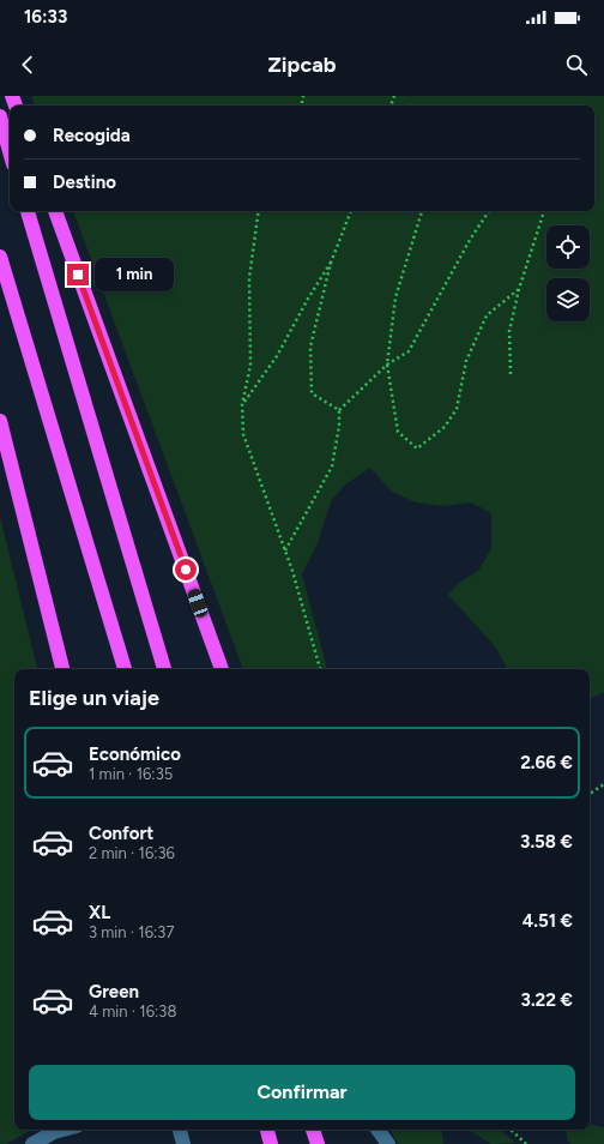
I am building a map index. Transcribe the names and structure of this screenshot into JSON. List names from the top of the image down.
{
  "page": {
    "status": "16:33",
    "header": "Zipcab",
    "banner": ["Recogida", "Destino"],
    "bubble": "1 min",
    "heading": "Elige un viaje",
    "list": [
      {
        "name": "Económico",
        "note": "1 min · 16:35",
        "value": "2.66 €"
      },
      {
        "name": "Confort",
        "note": "2 min · 16:36",
        "value": "3.58 €"
      },
      {
        "name": "XL",
        "note": "3 min · 16:37",
        "value": "4.51 €"
      },
      {
        "name": "Green",
        "note": "4 min · 16:38",
        "value": "3.22 €"
      }
    ],
    "buttons": "Confirmar"
  }
}
